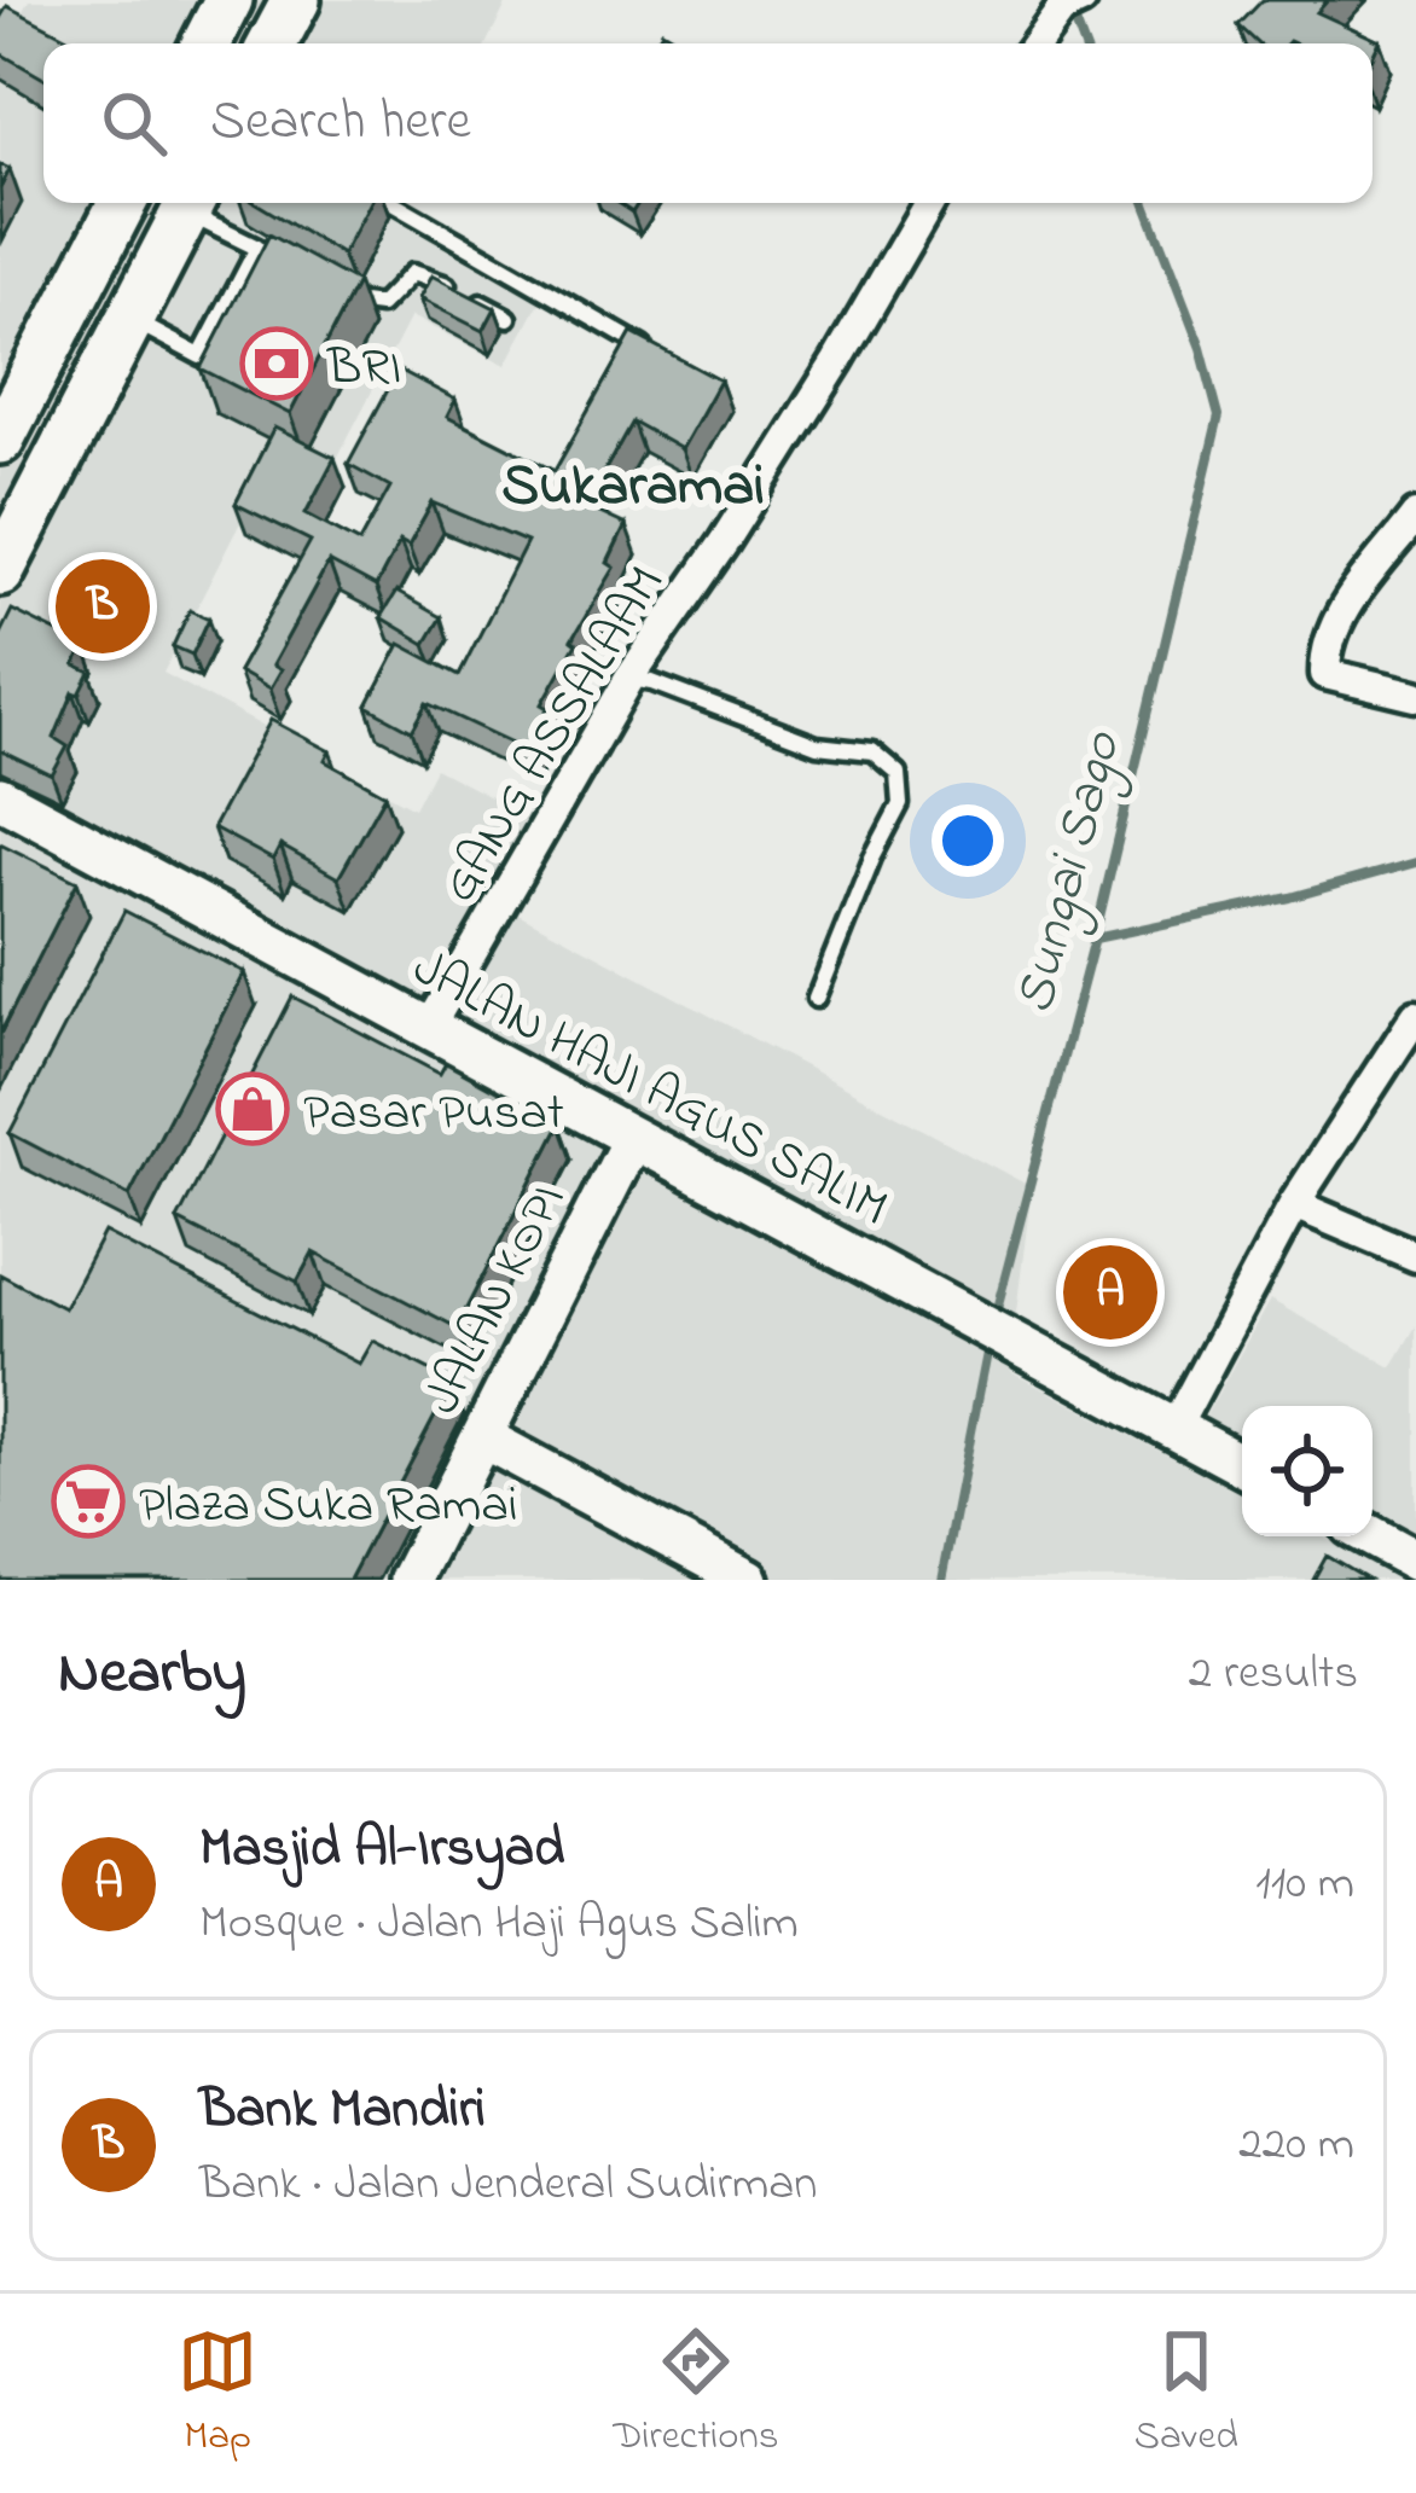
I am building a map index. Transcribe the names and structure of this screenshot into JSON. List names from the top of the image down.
{
  "streets": {
    "street": ["GANG ASSALAAM", "JALAN HAJI AGUS SALIM", "JALAN KOPI"]
  },
  "crossings": [
    ["GANG ASSALAAM", "JALAN HAJI AGUS SALIM"],
    ["JALAN HAJI AGUS SALIM", "JALAN KOPI"]
  ],
  "districts": ["Sukaramai"],
  "water": ["Sungai Sago"],
  "places": {
    "bank": ["BRI"],
    "shop": ["Pasar Pusat"],
    "supermarket": ["Plaza Suka Ramai"]
  },
  "page": {
    "search": "Search here",
    "pins": ["B", "A"],
    "heading": ["Nearby", "2 results"],
    "list": [
      {
        "mark": "A",
        "name": "Masjid Al-Irsyad",
        "note": "Mosque · Jalan Haji Agus Salim",
        "value": "110 m"
      },
      {
        "mark": "B",
        "name": "Bank Mandiri",
        "note": "Bank · Jalan Jenderal Sudirman",
        "value": "220 m"
      }
    ],
    "nav": ["Map", "Directions", "Saved"]
  }
}
